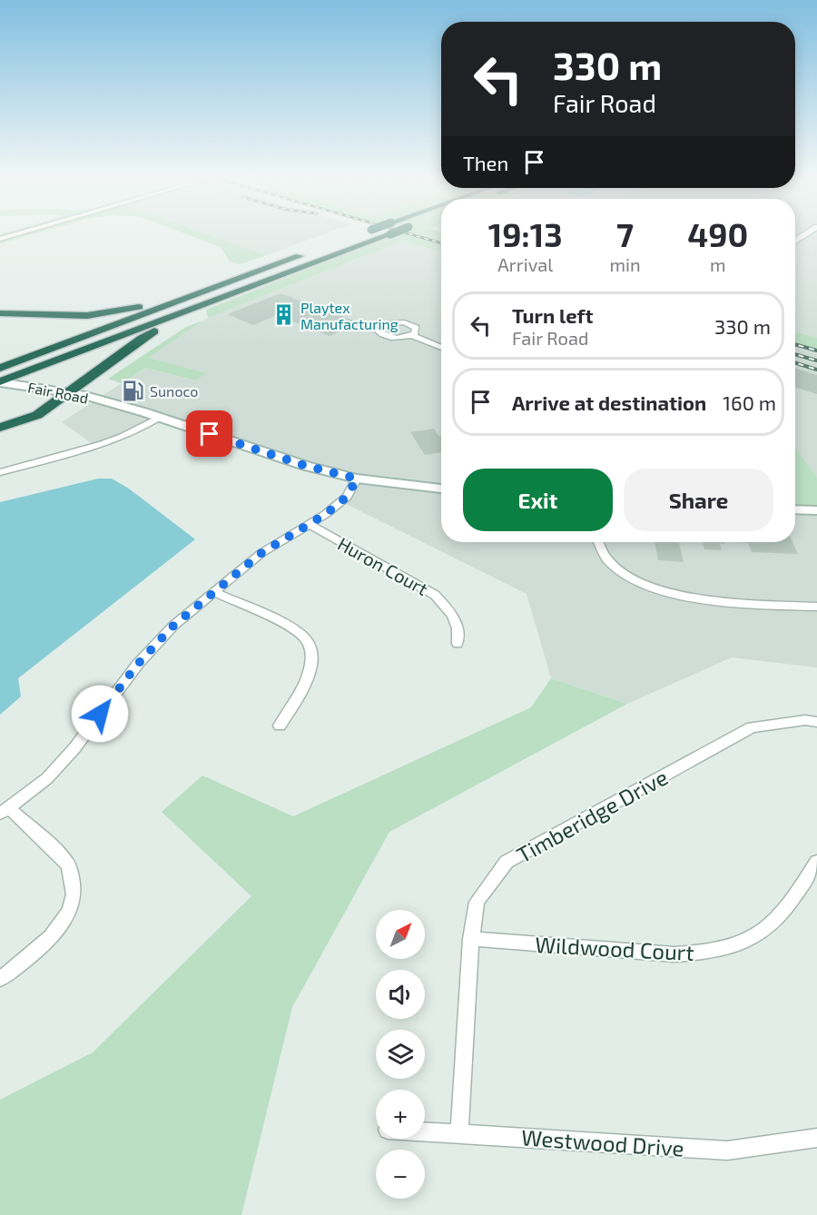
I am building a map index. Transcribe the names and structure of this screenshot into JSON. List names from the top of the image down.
{
  "streets": {
    "main road": ["Fair Road"],
    "street": [
      "Huron Court",
      "Timberidge Drive",
      "Wildwood Court",
      "Westwood Drive"
    ]
  },
  "crossings": [
    ["Timberidge Drive", "Wildwood Court"],
    ["Timberidge Drive", "Westwood Drive"]
  ],
  "places": {
    "building": ["Playtex Manufacturing"],
    "fuel station": ["Sunoco"]
  },
  "north": "top right",
  "page": {
    "turn": ["330 m", "Fair Road"],
    "then": "Then",
    "eta": [
      "19:13",
      "Arrival",
      "7",
      "min",
      "490",
      "m"
    ],
    "list": [
      {
        "name": "Turn left",
        "note": "Fair Road",
        "value": "330 m"
      },
      {
        "name": "Arrive at destination",
        "value": "160 m"
      }
    ],
    "buttons": ["Exit", "Share"],
    "map_buttons": ["+", "−"]
  }
}
